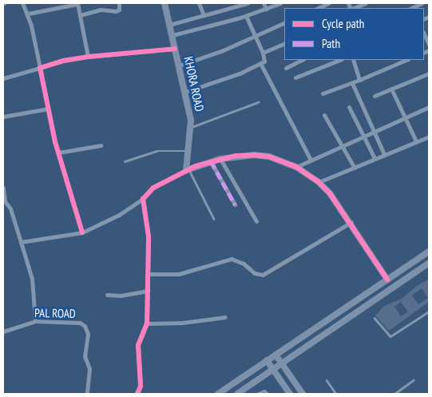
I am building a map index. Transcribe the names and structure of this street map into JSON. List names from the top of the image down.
{
  "streets": {
    "street": ["KHORA ROAD", "PAL ROAD"]
  },
  "legend": ["Cycle path", "Path"]
}
